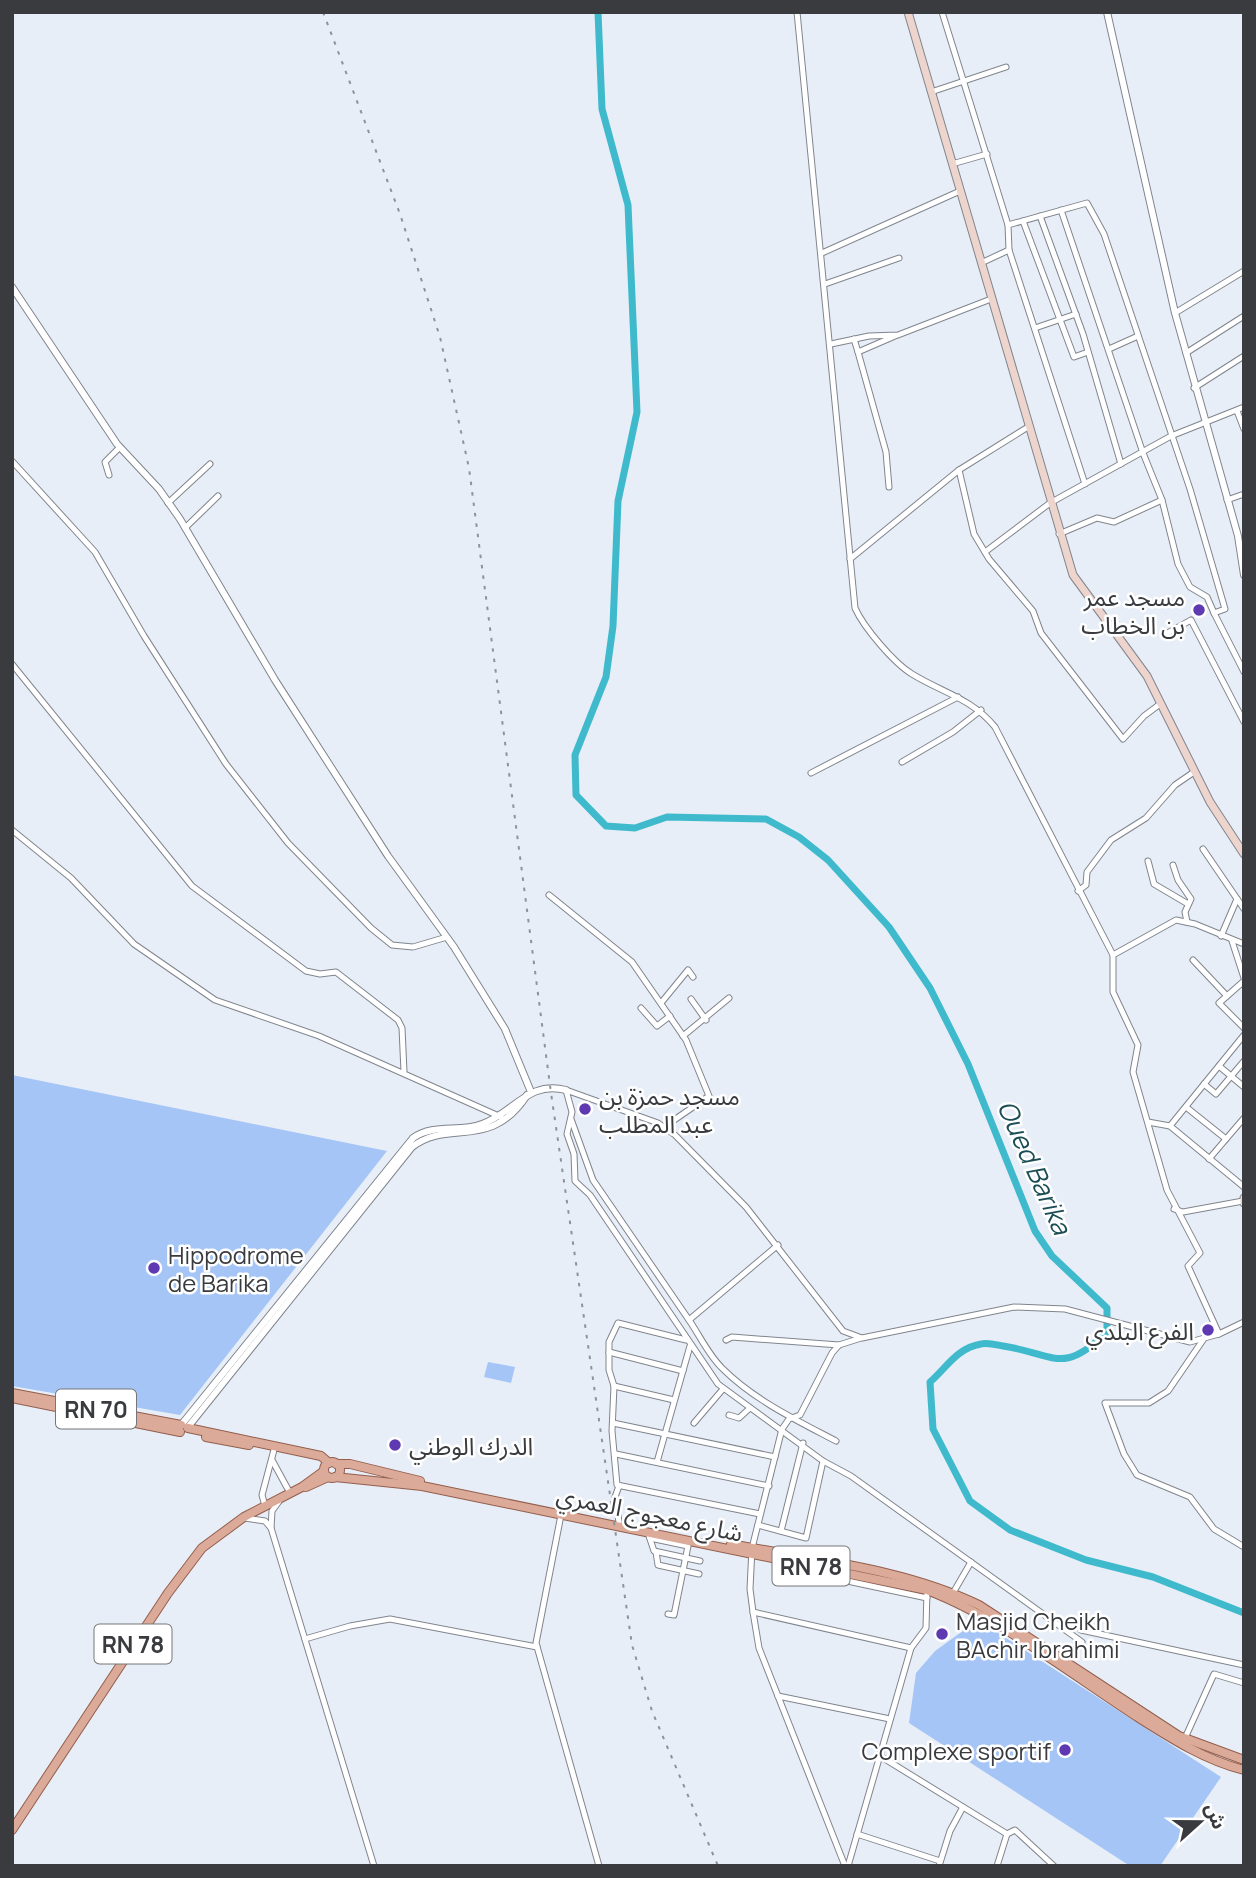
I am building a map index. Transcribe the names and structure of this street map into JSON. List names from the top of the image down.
{
  "streets": {
    "main road": ["RN 70", "شارع معجوج العمري", "RN 78"]
  },
  "crossings": [
    ["RN 70", "شارع معجوج العمري"],
    ["RN 70", "RN 78"],
    ["شارع معجوج العمري", "RN 78"]
  ],
  "water": ["Oued Barika"],
  "places": [
    "مسجد عمر بن الخطاب",
    "مسجد حمزة بن عبد المطلب",
    "Hippodrome de Barika",
    "الفرع البلدي",
    "الدرك الوطني",
    "Masjid Cheikh BAchir Ibrahimi",
    "Complexe sportif"
  ],
  "north": "right"
}
